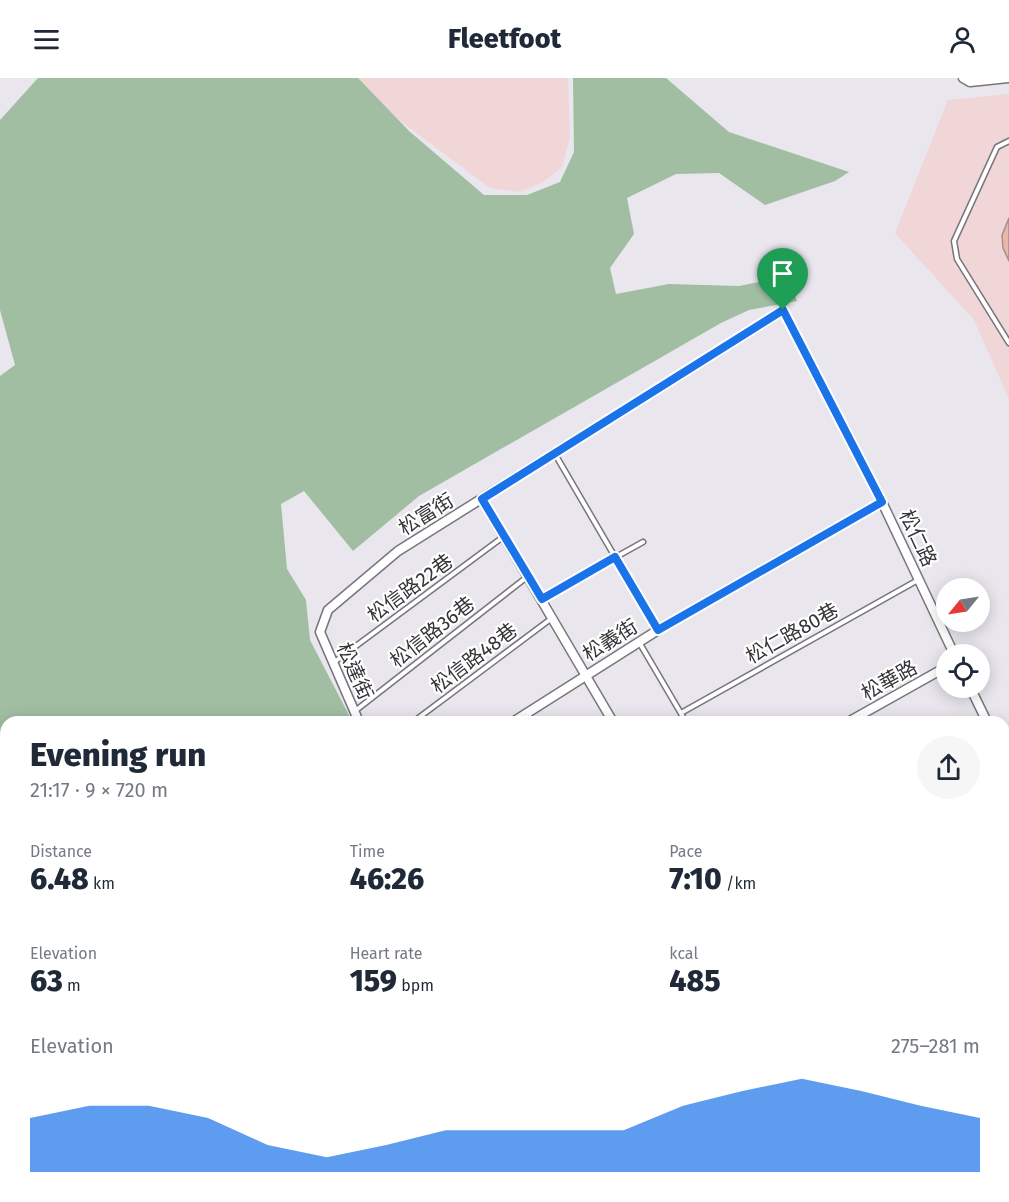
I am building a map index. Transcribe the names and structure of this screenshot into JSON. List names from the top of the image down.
{
  "streets": {
    "street": [
      "松富街",
      "松仁路",
      "松義街",
      "松達街",
      "松華路"
    ],
    "lane": [
      "松信路22巷",
      "松信路36巷",
      "松仁路80巷",
      "松信路48巷"
    ]
  },
  "crossings": [
    ["松富街", "松仁路"],
    ["松富街", "松達街"],
    ["松仁路", "松仁路80巷"],
    ["松仁路", "松義街"],
    ["松信路22巷", "松達街"],
    ["松信路36巷", "松達街"]
  ],
  "north": "bottom left",
  "page": {
    "header": "Fleetfoot",
    "heading": ["Evening run", "21:17 · 9 × 720 m"],
    "stats": [
      ["Distance", "6.48 km"],
      ["Time", "46:26"],
      ["Pace", "7:10 /km"],
      ["Elevation", "63 m"],
      ["Heart rate", "159 bpm"],
      ["kcal", "485"]
    ],
    "chart": ["Elevation", "275–281 m"]
  }
}
